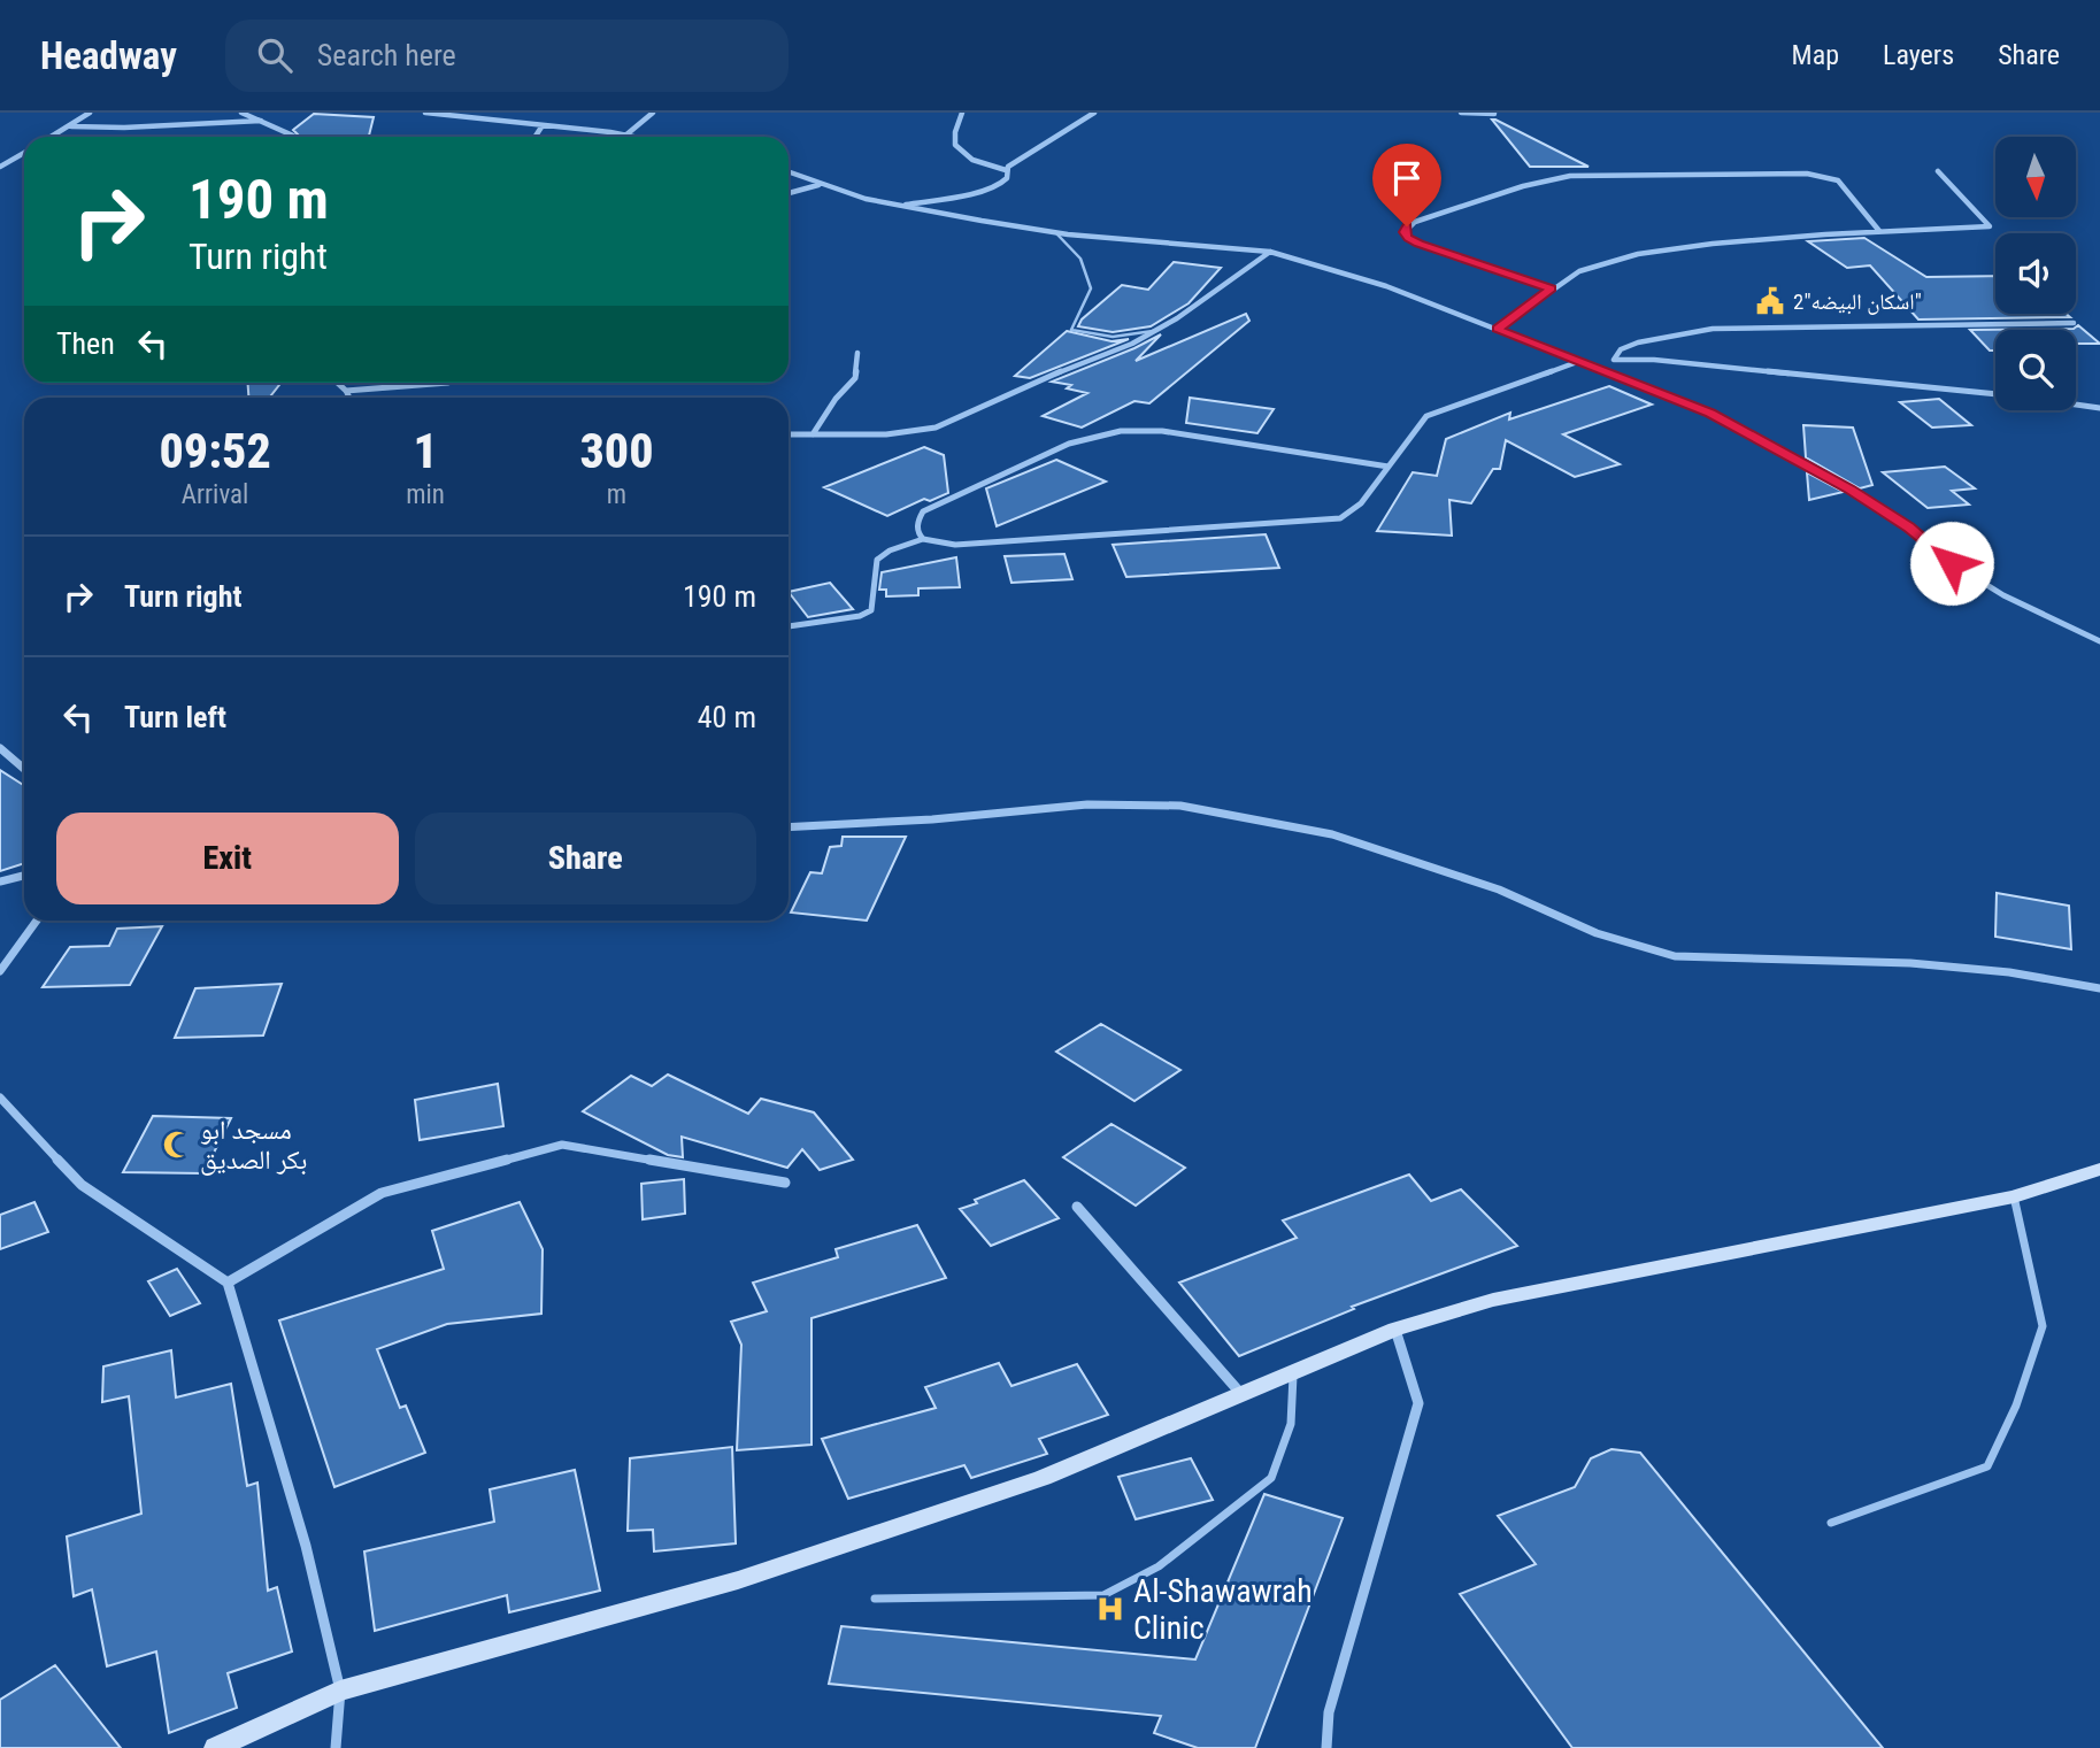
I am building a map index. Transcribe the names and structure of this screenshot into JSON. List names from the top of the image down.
{
  "places": {
    "public building": ["اسكان البيضه\"2\""],
    "mosque": ["مسجد ابو بكر الصديق"],
    "hospital": ["Al-Shawawrah Clinic"]
  },
  "north": "bottom",
  "page": {
    "header": "Headway",
    "search": "Search here",
    "nav": ["Map", "Layers", "Share"],
    "turn": ["190 m", "Turn right"],
    "then": "Then",
    "eta": [
      "09:52",
      "Arrival",
      "1",
      "min",
      "300",
      "m"
    ],
    "list": [
      {
        "name": "Turn right",
        "value": "190 m"
      },
      {
        "name": "Turn left",
        "value": "40 m"
      }
    ],
    "buttons": ["Exit", "Share"]
  }
}
